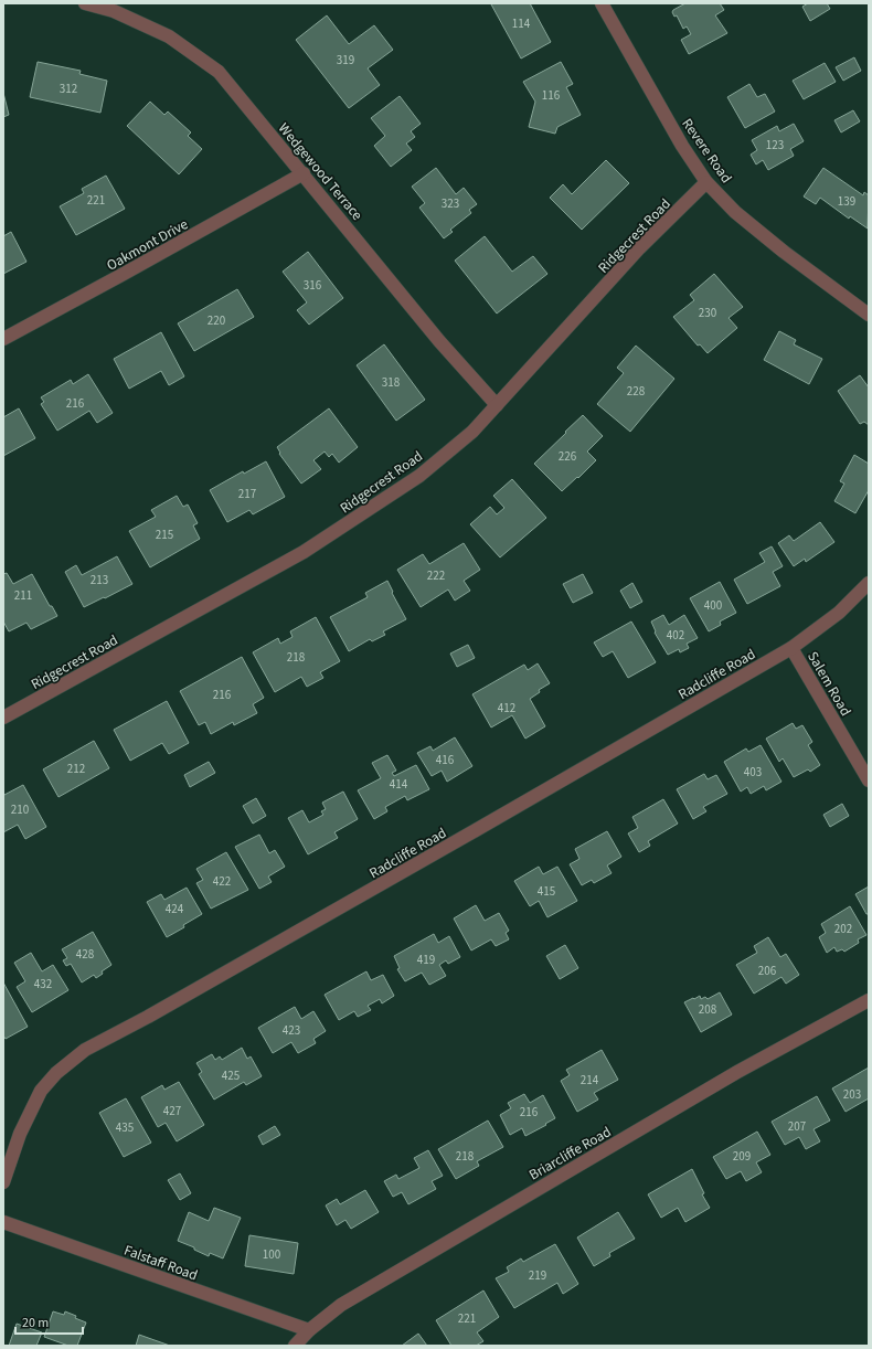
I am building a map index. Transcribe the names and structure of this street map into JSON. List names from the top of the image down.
{
  "streets": {
    "street": [
      "Revere Road",
      "Wedgewood Terrace",
      "Ridgecrest Road",
      "Oakmont Drive",
      "Radcliffe Road",
      "Salem Road",
      "Briarcliffe Road",
      "Falstaff Road"
    ]
  },
  "crossings": [
    ["Revere Road", "Ridgecrest Road"],
    ["Wedgewood Terrace", "Ridgecrest Road"],
    ["Wedgewood Terrace", "Oakmont Drive"],
    ["Radcliffe Road", "Salem Road"],
    ["Briarcliffe Road", "Falstaff Road"]
  ],
  "house_numbers": [
    "114",
    "319",
    "312",
    "116",
    "123",
    "221",
    "139",
    "323",
    "316",
    "230",
    "220",
    "318",
    "228",
    "216",
    "226",
    "217",
    "215",
    "222",
    "213",
    "211",
    "400",
    "402",
    "218",
    "216",
    "412",
    "416",
    "212",
    "403",
    "414",
    "210",
    "422",
    "415",
    "424",
    "202",
    "428",
    "419",
    "206",
    "432",
    "208",
    "423",
    "425",
    "214",
    "203",
    "427",
    "216",
    "207",
    "435",
    "218",
    "209",
    "100",
    "219",
    "221"
  ],
  "scale_bar": "20 m"
}
